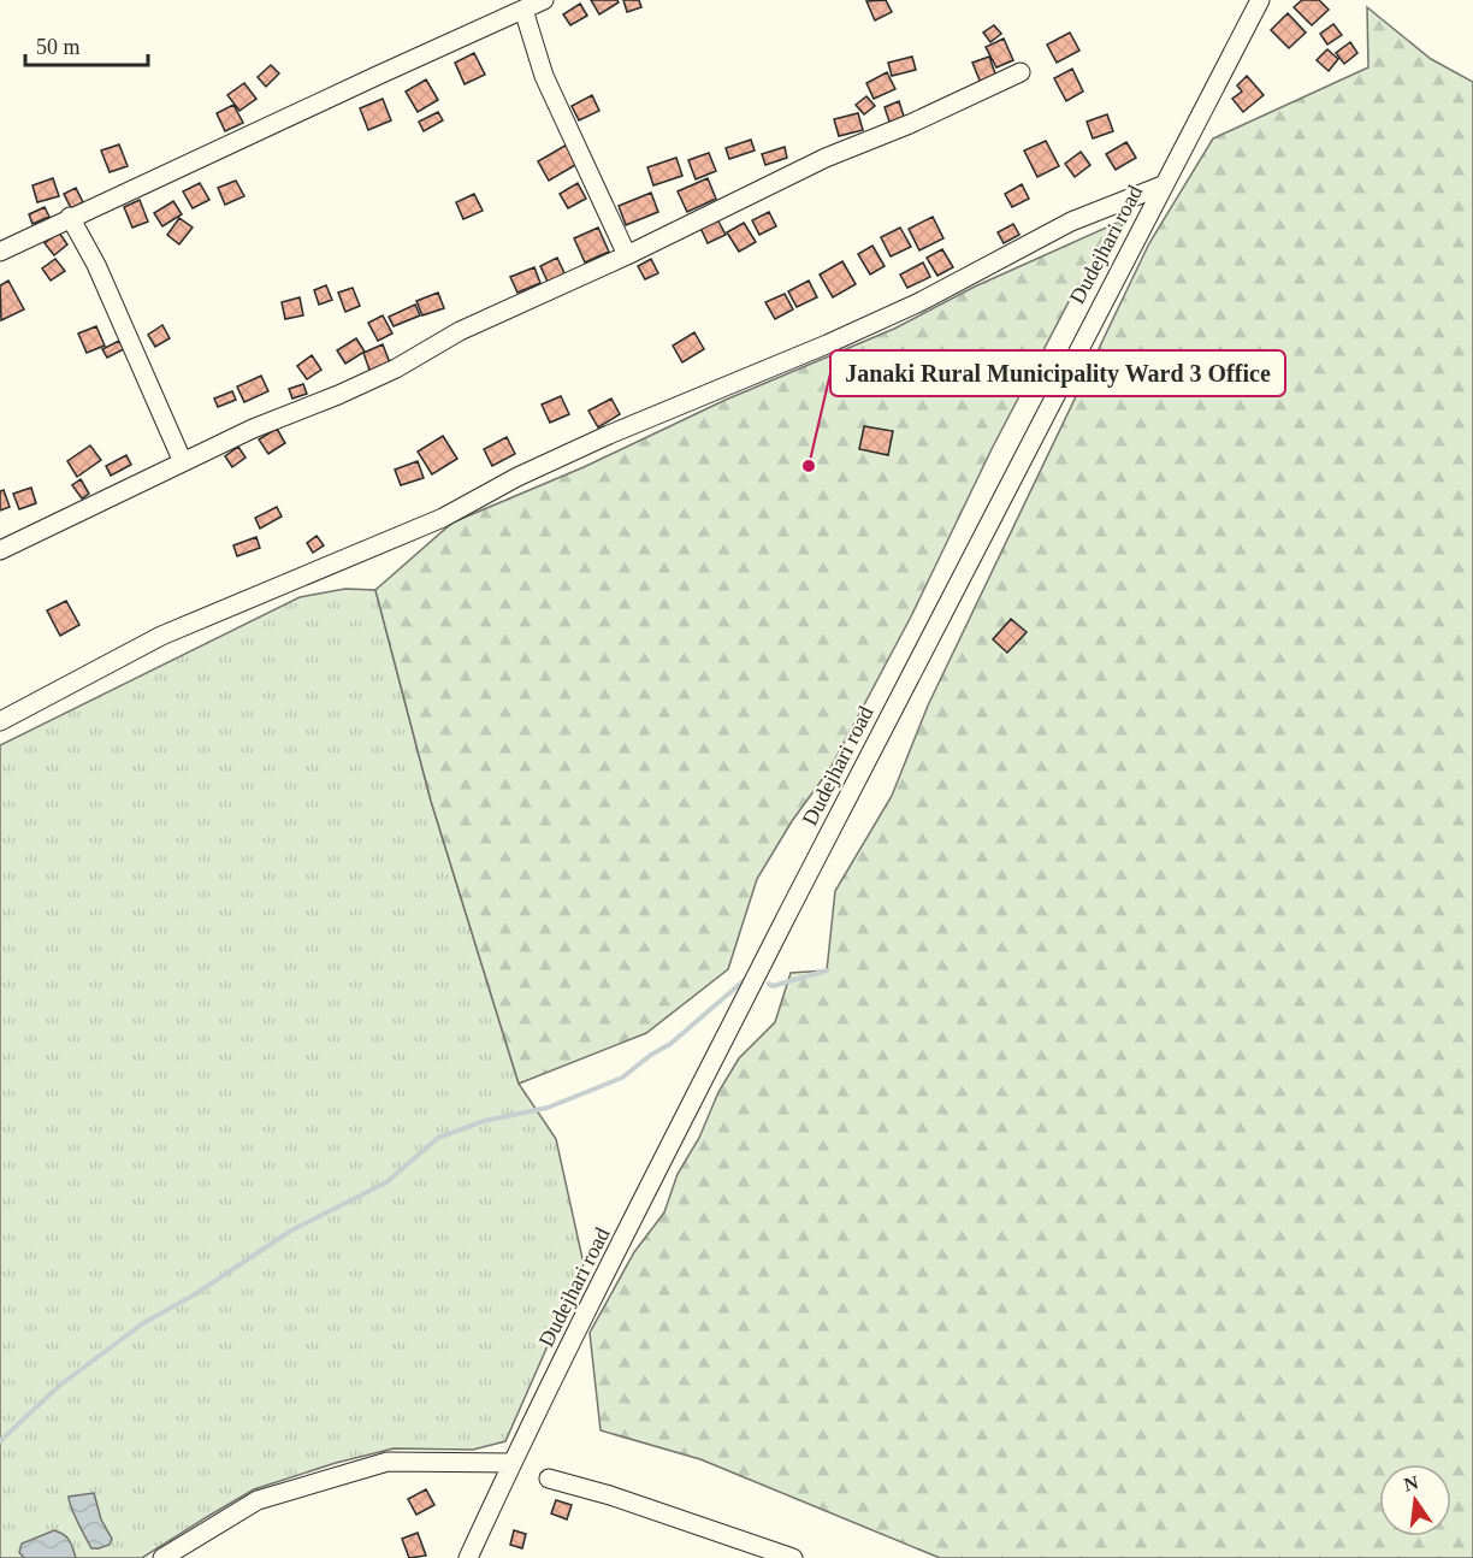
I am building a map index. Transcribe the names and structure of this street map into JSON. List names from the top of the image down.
{
  "streets": {
    "street": ["Dudejhari road"]
  },
  "places": ["Janaki Rural Municipality Ward 3 Office"],
  "scale_bar": "50 m",
  "north": "top"
}
